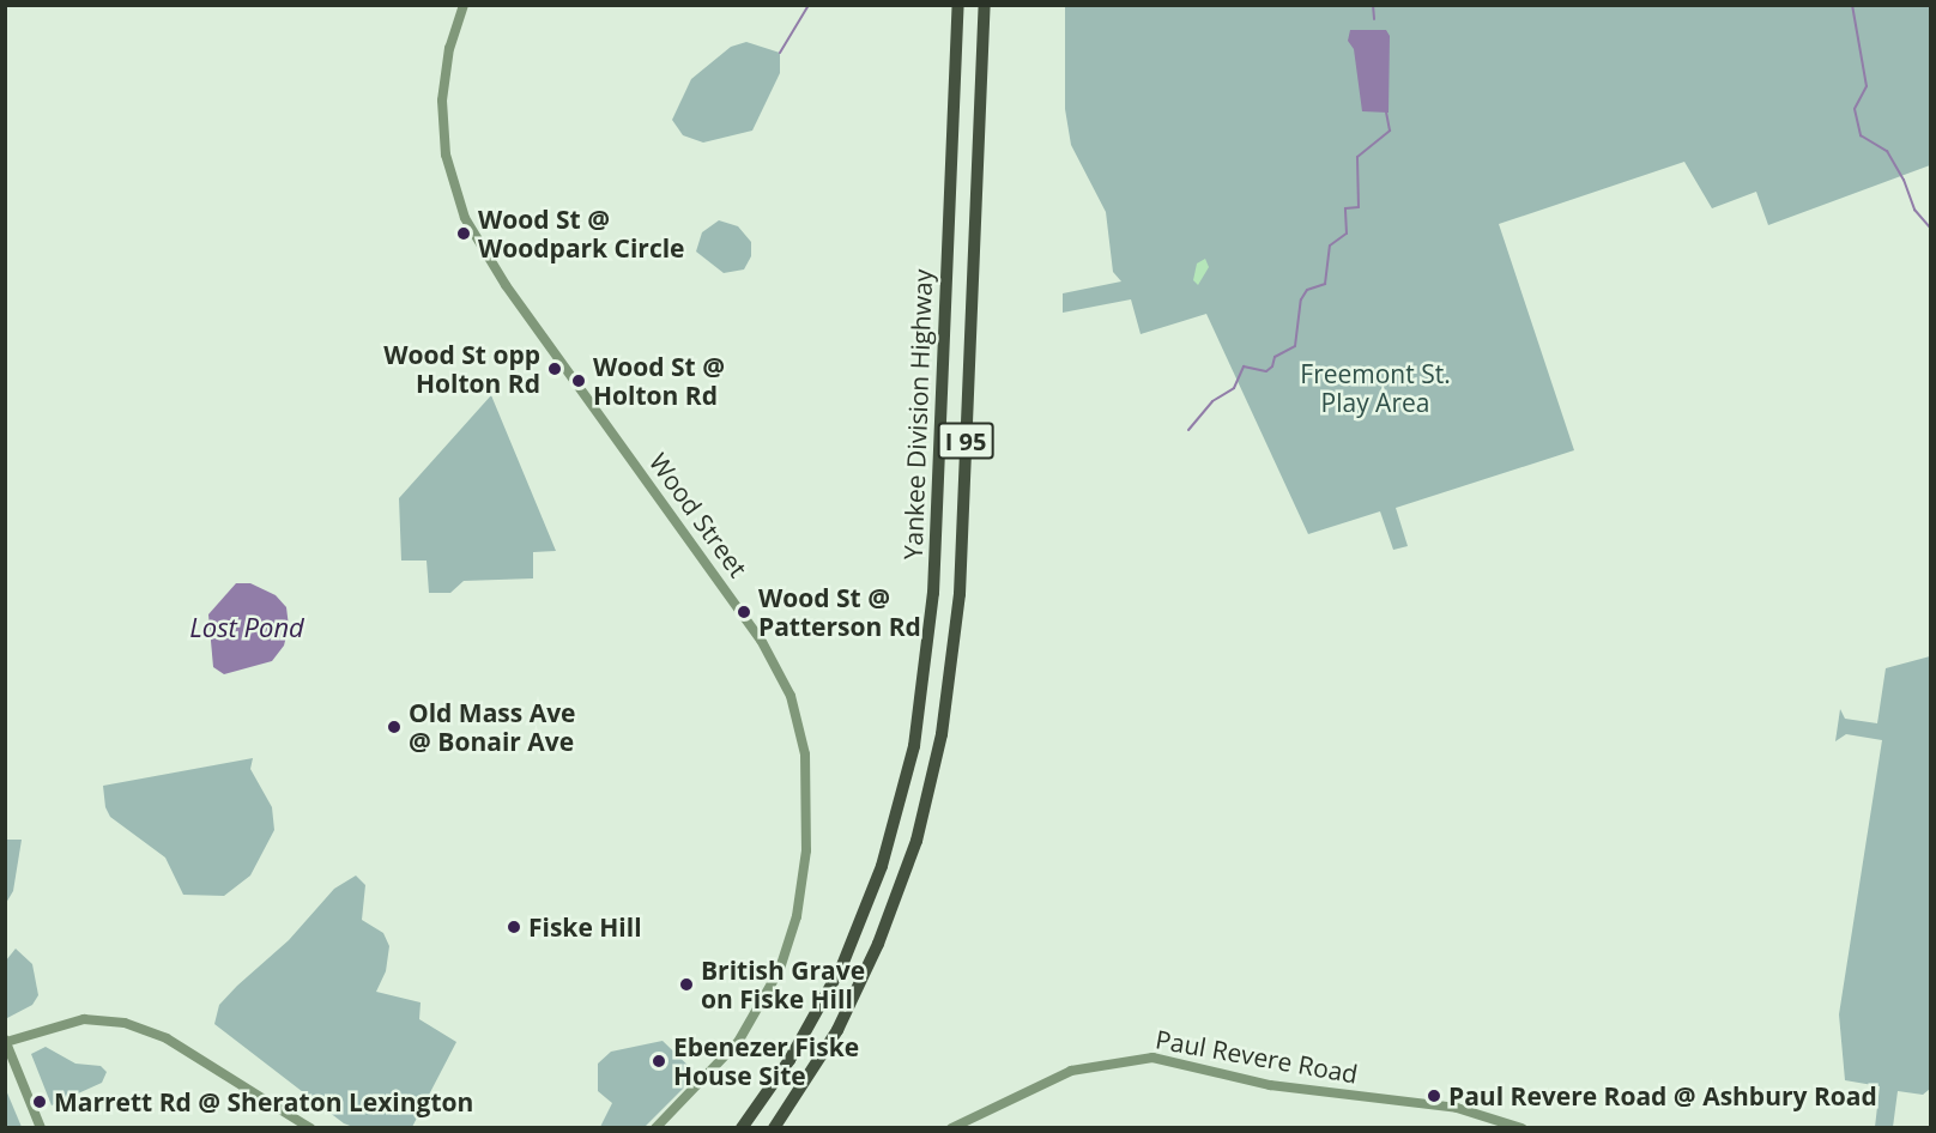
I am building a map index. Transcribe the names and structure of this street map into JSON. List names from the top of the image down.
{
  "streets": {
    "highway": ["Yankee Division Highway", "I 95"],
    "street": ["Wood Street", "Paul Revere Road"]
  },
  "water": ["Lost Pond"],
  "parks": ["Freemont St. Play Area"],
  "places": [
    "Wood St @ Woodpark Circle",
    "Wood St opp Holton Rd",
    "Wood St @ Holton Rd",
    "Wood St @ Patterson Rd",
    "Old Mass Ave @ Bonair Ave",
    "Fiske Hill",
    "British Grave on Fiske Hill",
    "Ebenezer Fiske House Site",
    "Paul Revere Road @ Ashbury Road",
    "Marrett Rd @ Sheraton Lexington"
  ]
}
